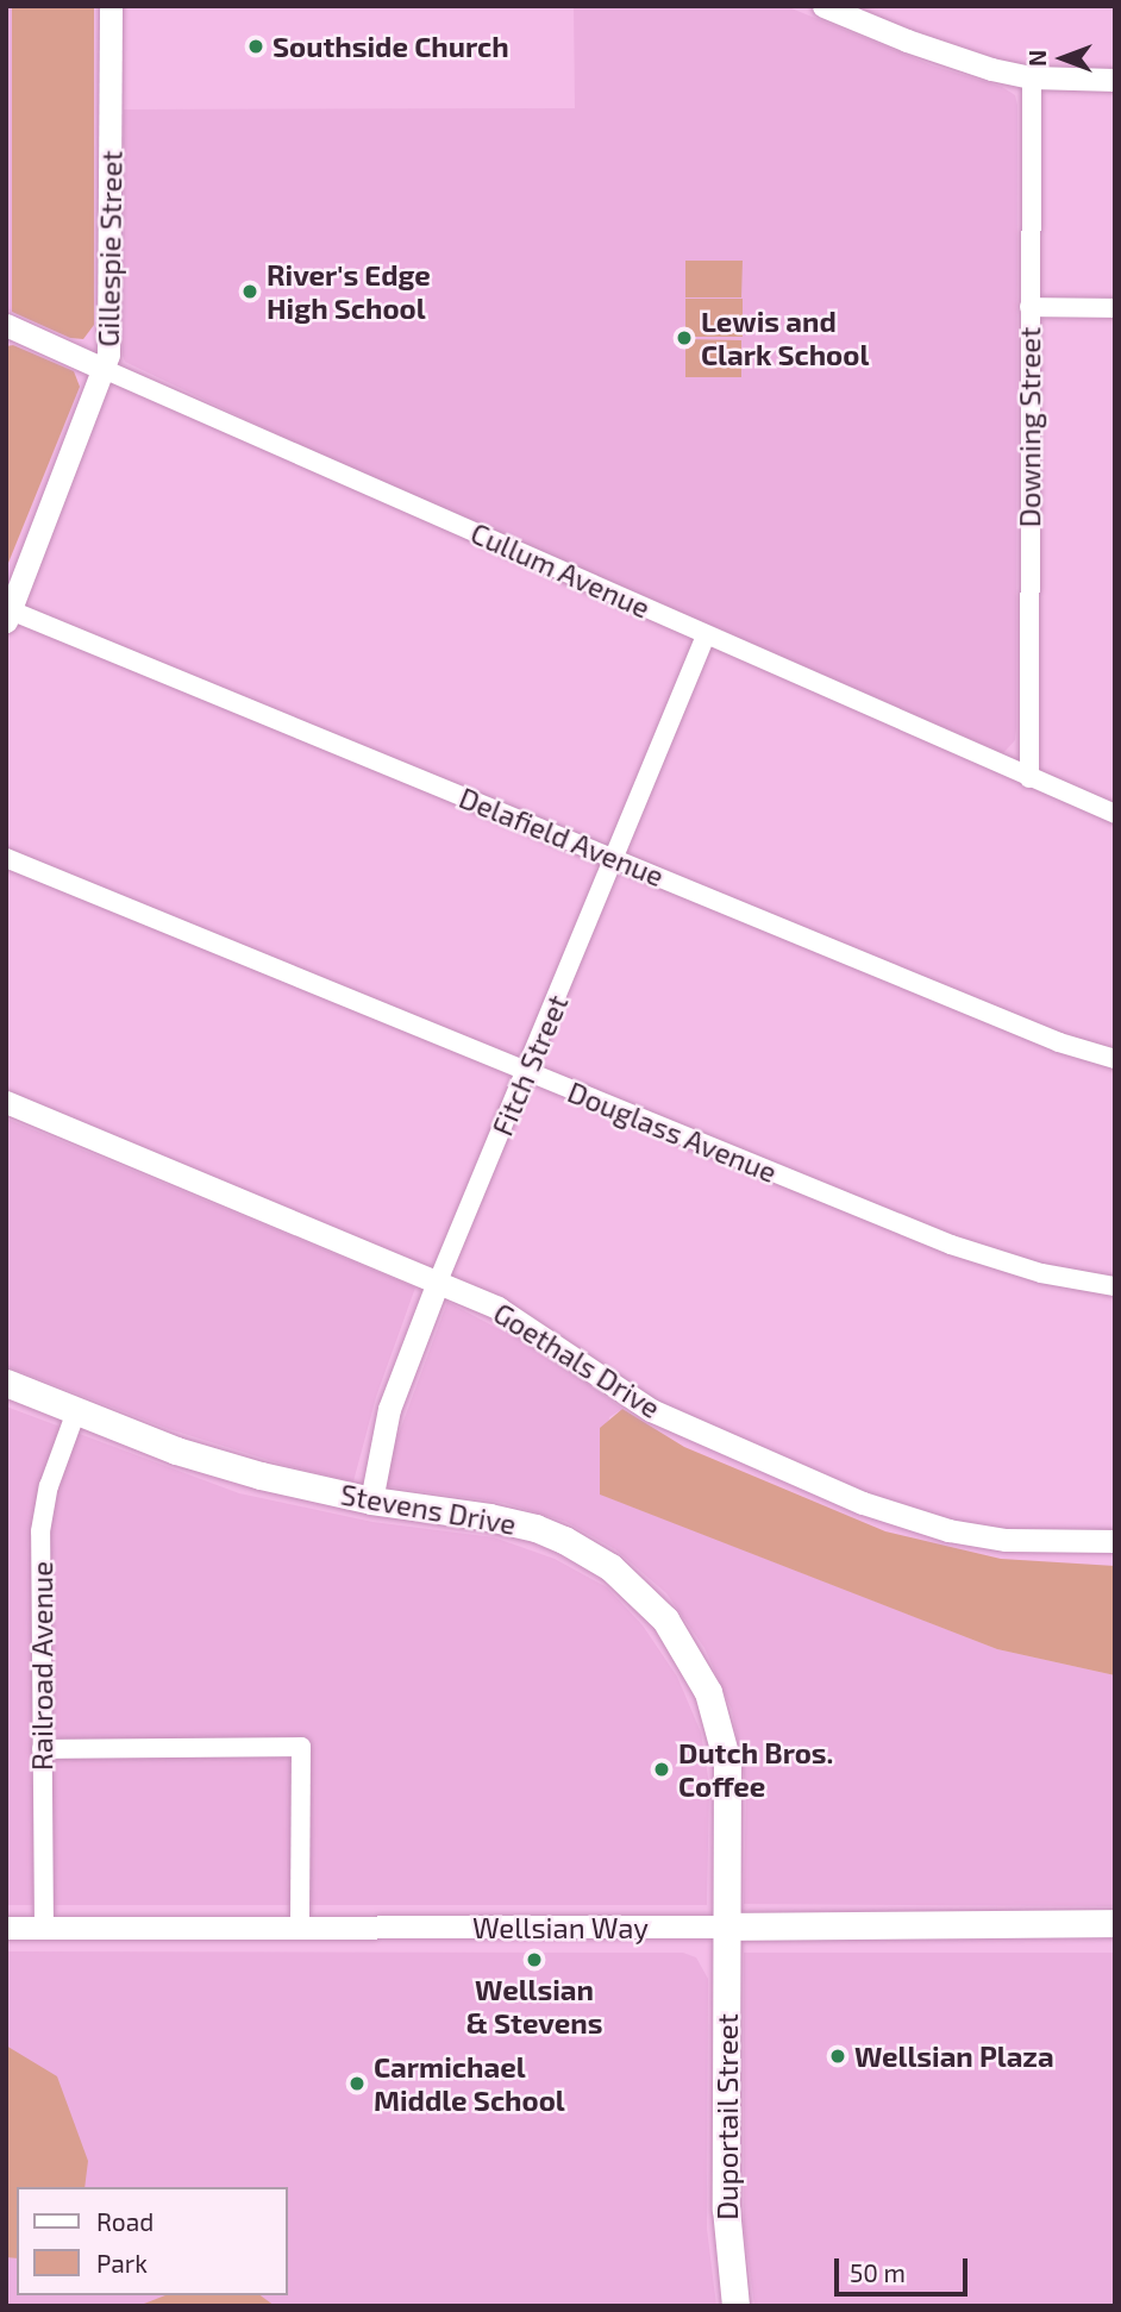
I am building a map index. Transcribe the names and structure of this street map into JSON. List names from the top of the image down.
{
  "streets": {
    "main road": ["Stevens Drive", "Wellsian Way", "Duportail Street"],
    "street": [
      "Gillespie Street",
      "Downing Street",
      "Cullum Avenue",
      "Delafield Avenue",
      "Fitch Street",
      "Douglass Avenue",
      "Goethals Drive",
      "Railroad Avenue"
    ]
  },
  "crossings": [
    ["Gillespie Street", "Cullum Avenue"],
    ["Gillespie Street", "Delafield Avenue"],
    ["Downing Street", "Cullum Avenue"],
    ["Cullum Avenue", "Fitch Street"],
    ["Delafield Avenue", "Fitch Street"],
    ["Fitch Street", "Douglass Avenue"],
    ["Fitch Street", "Goethals Drive"],
    ["Fitch Street", "Stevens Drive"],
    ["Stevens Drive", "Railroad Avenue"],
    ["Stevens Drive", "Wellsian Way"],
    ["Stevens Drive", "Duportail Street"],
    ["Railroad Avenue", "Wellsian Way"],
    ["Wellsian Way", "Duportail Street"]
  ],
  "places": [
    "Southside Church",
    "River's Edge High School",
    "Lewis and Clark School",
    "Dutch Bros. Coffee",
    "Wellsian & Stevens",
    "Wellsian Plaza",
    "Carmichael Middle School"
  ],
  "legend": ["Road", "Park"],
  "scale_bar": "50 m",
  "north": "left"
}
